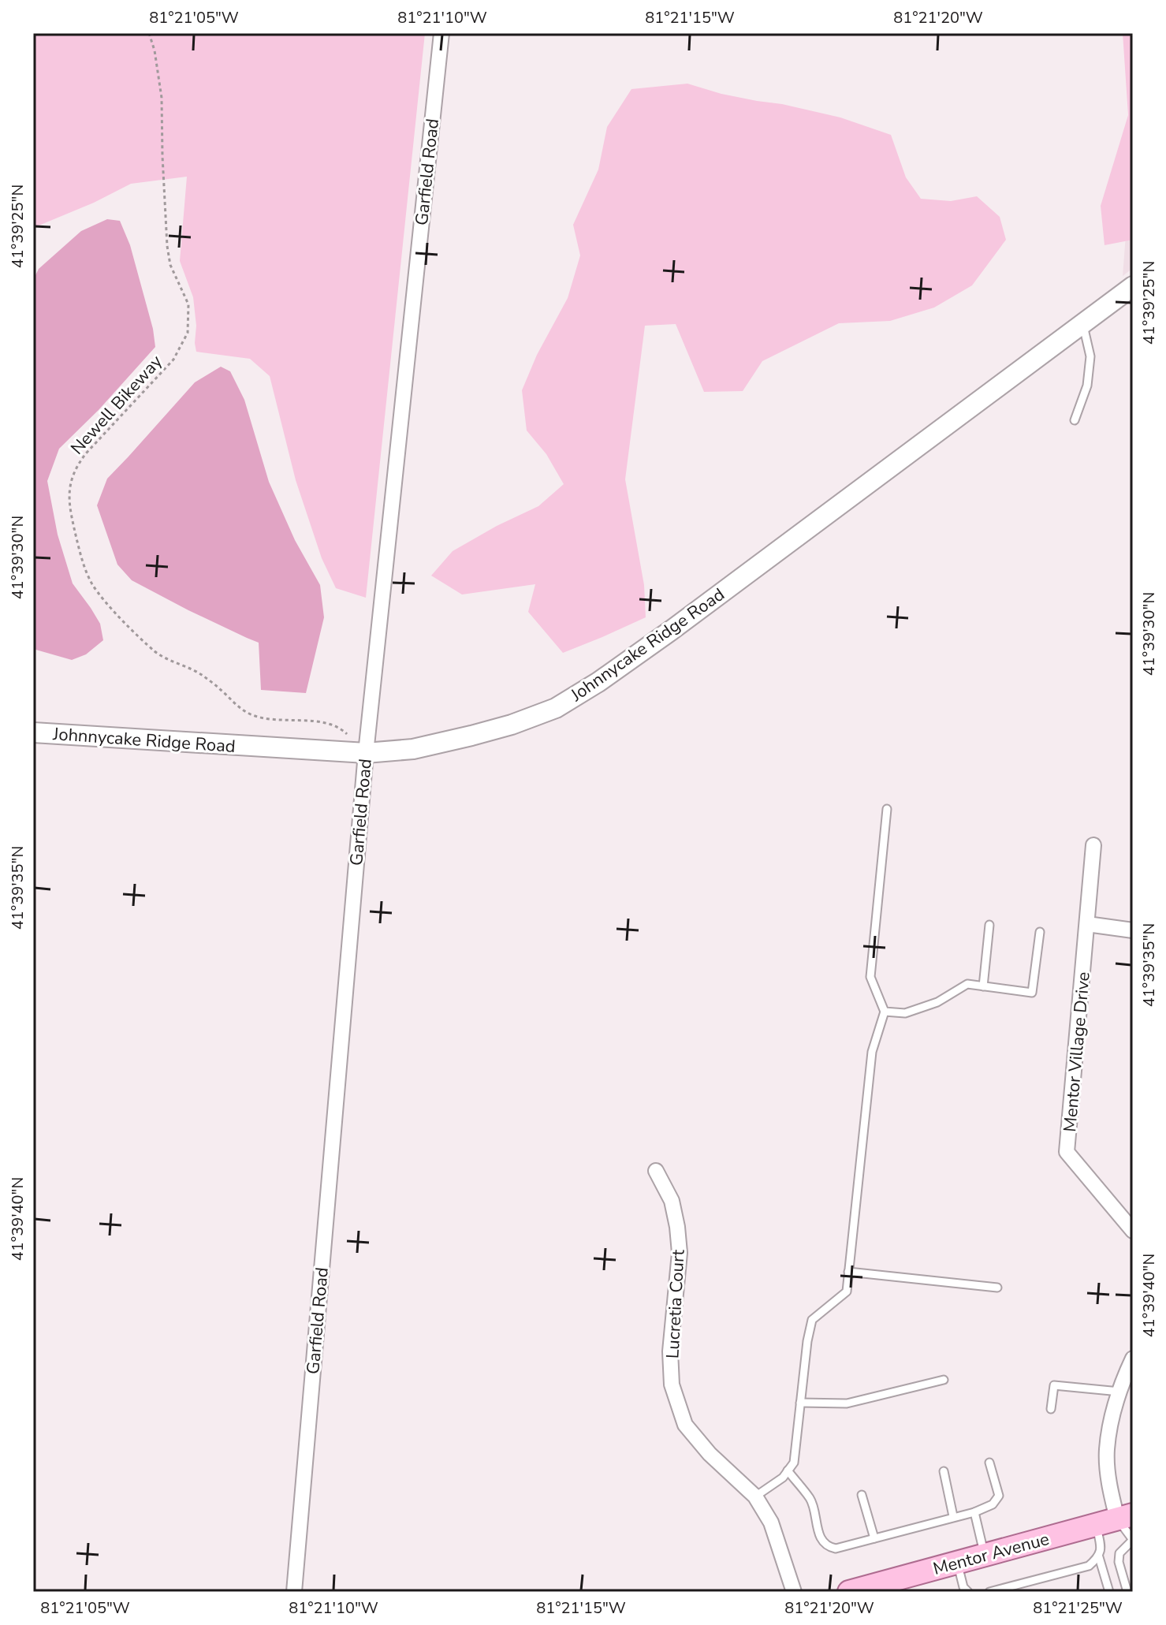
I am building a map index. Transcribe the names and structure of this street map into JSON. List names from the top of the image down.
{
  "streets": {
    "main road": ["Johnnycake Ridge Road", "Mentor Avenue"],
    "street": ["Garfield Road", "Mentor Village Drive", "Lucretia Court"],
    "path": ["Newell Bikeway"]
  },
  "crossings": [
    ["Garfield Road", "Newell Bikeway"],
    ["Garfield Road", "Johnnycake Ridge Road"],
    ["Newell Bikeway", "Johnnycake Ridge Road"]
  ],
  "coordinates": [
    "81°21'05\"W",
    "81°21'10\"W",
    "81°21'15\"W",
    "81°21'20\"W",
    "41°39'25\"N",
    "41°39'30\"N",
    "41°39'35\"N",
    "41°39'40\"N",
    "81°21'25\"W"
  ]
}
